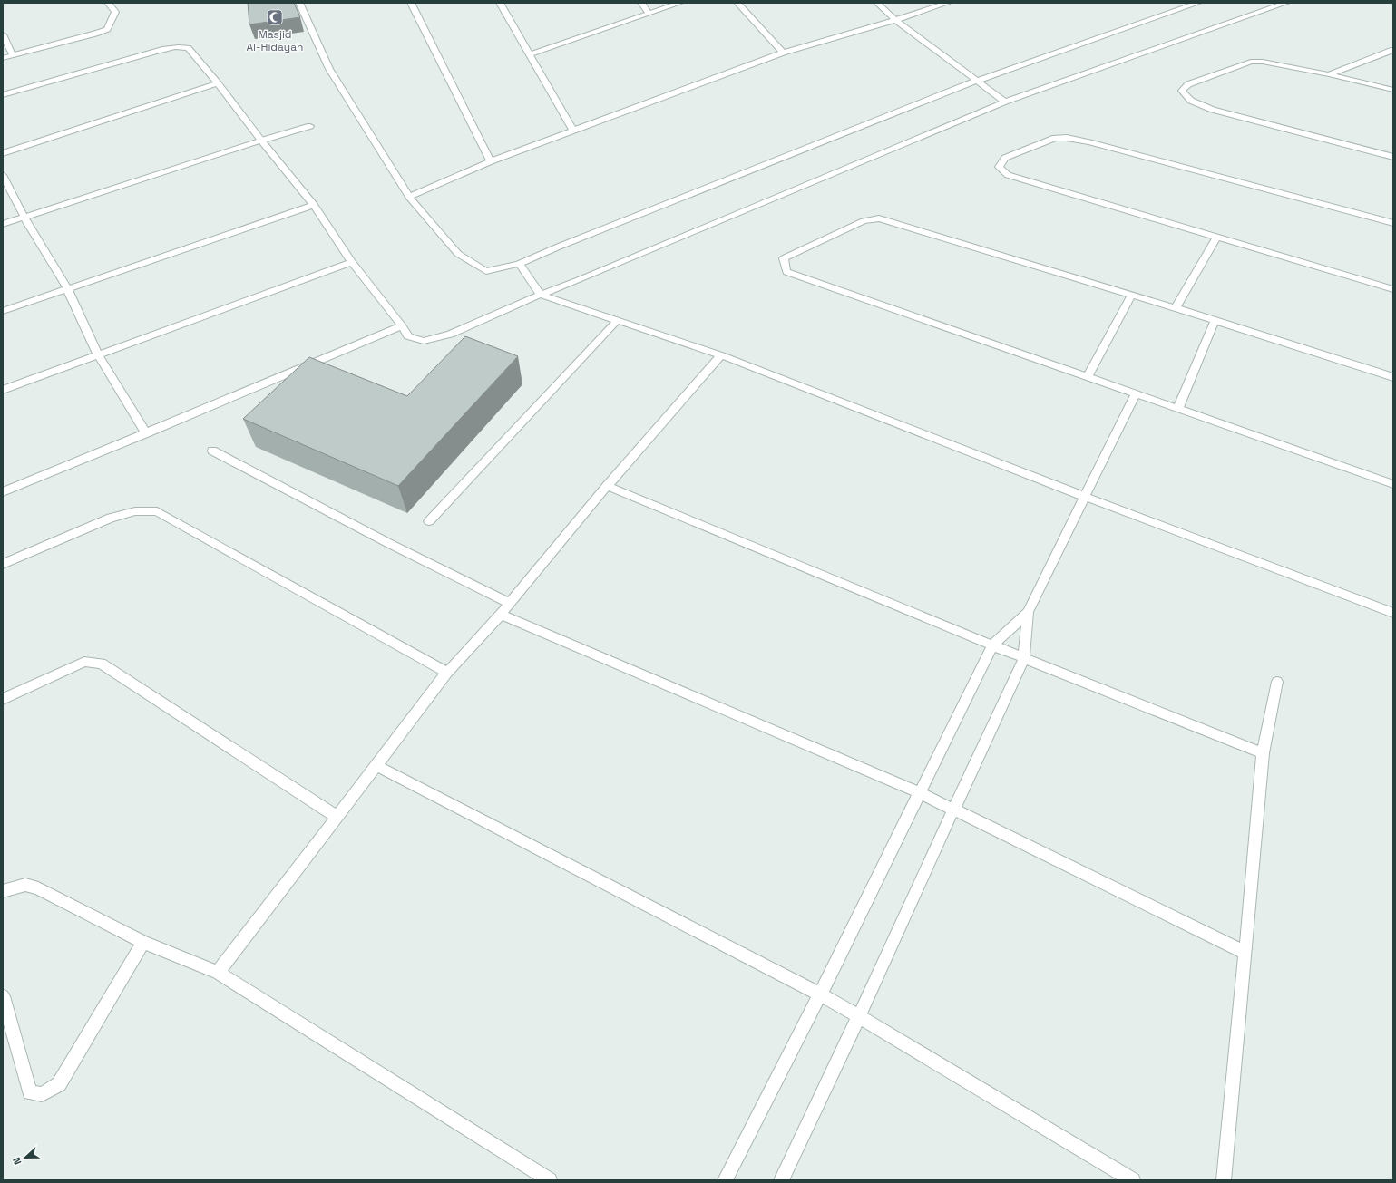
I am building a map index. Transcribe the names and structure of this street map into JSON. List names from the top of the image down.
{
  "places": {
    "mosque": ["Masjid Al-Hidayah"]
  },
  "north": "left"
}
